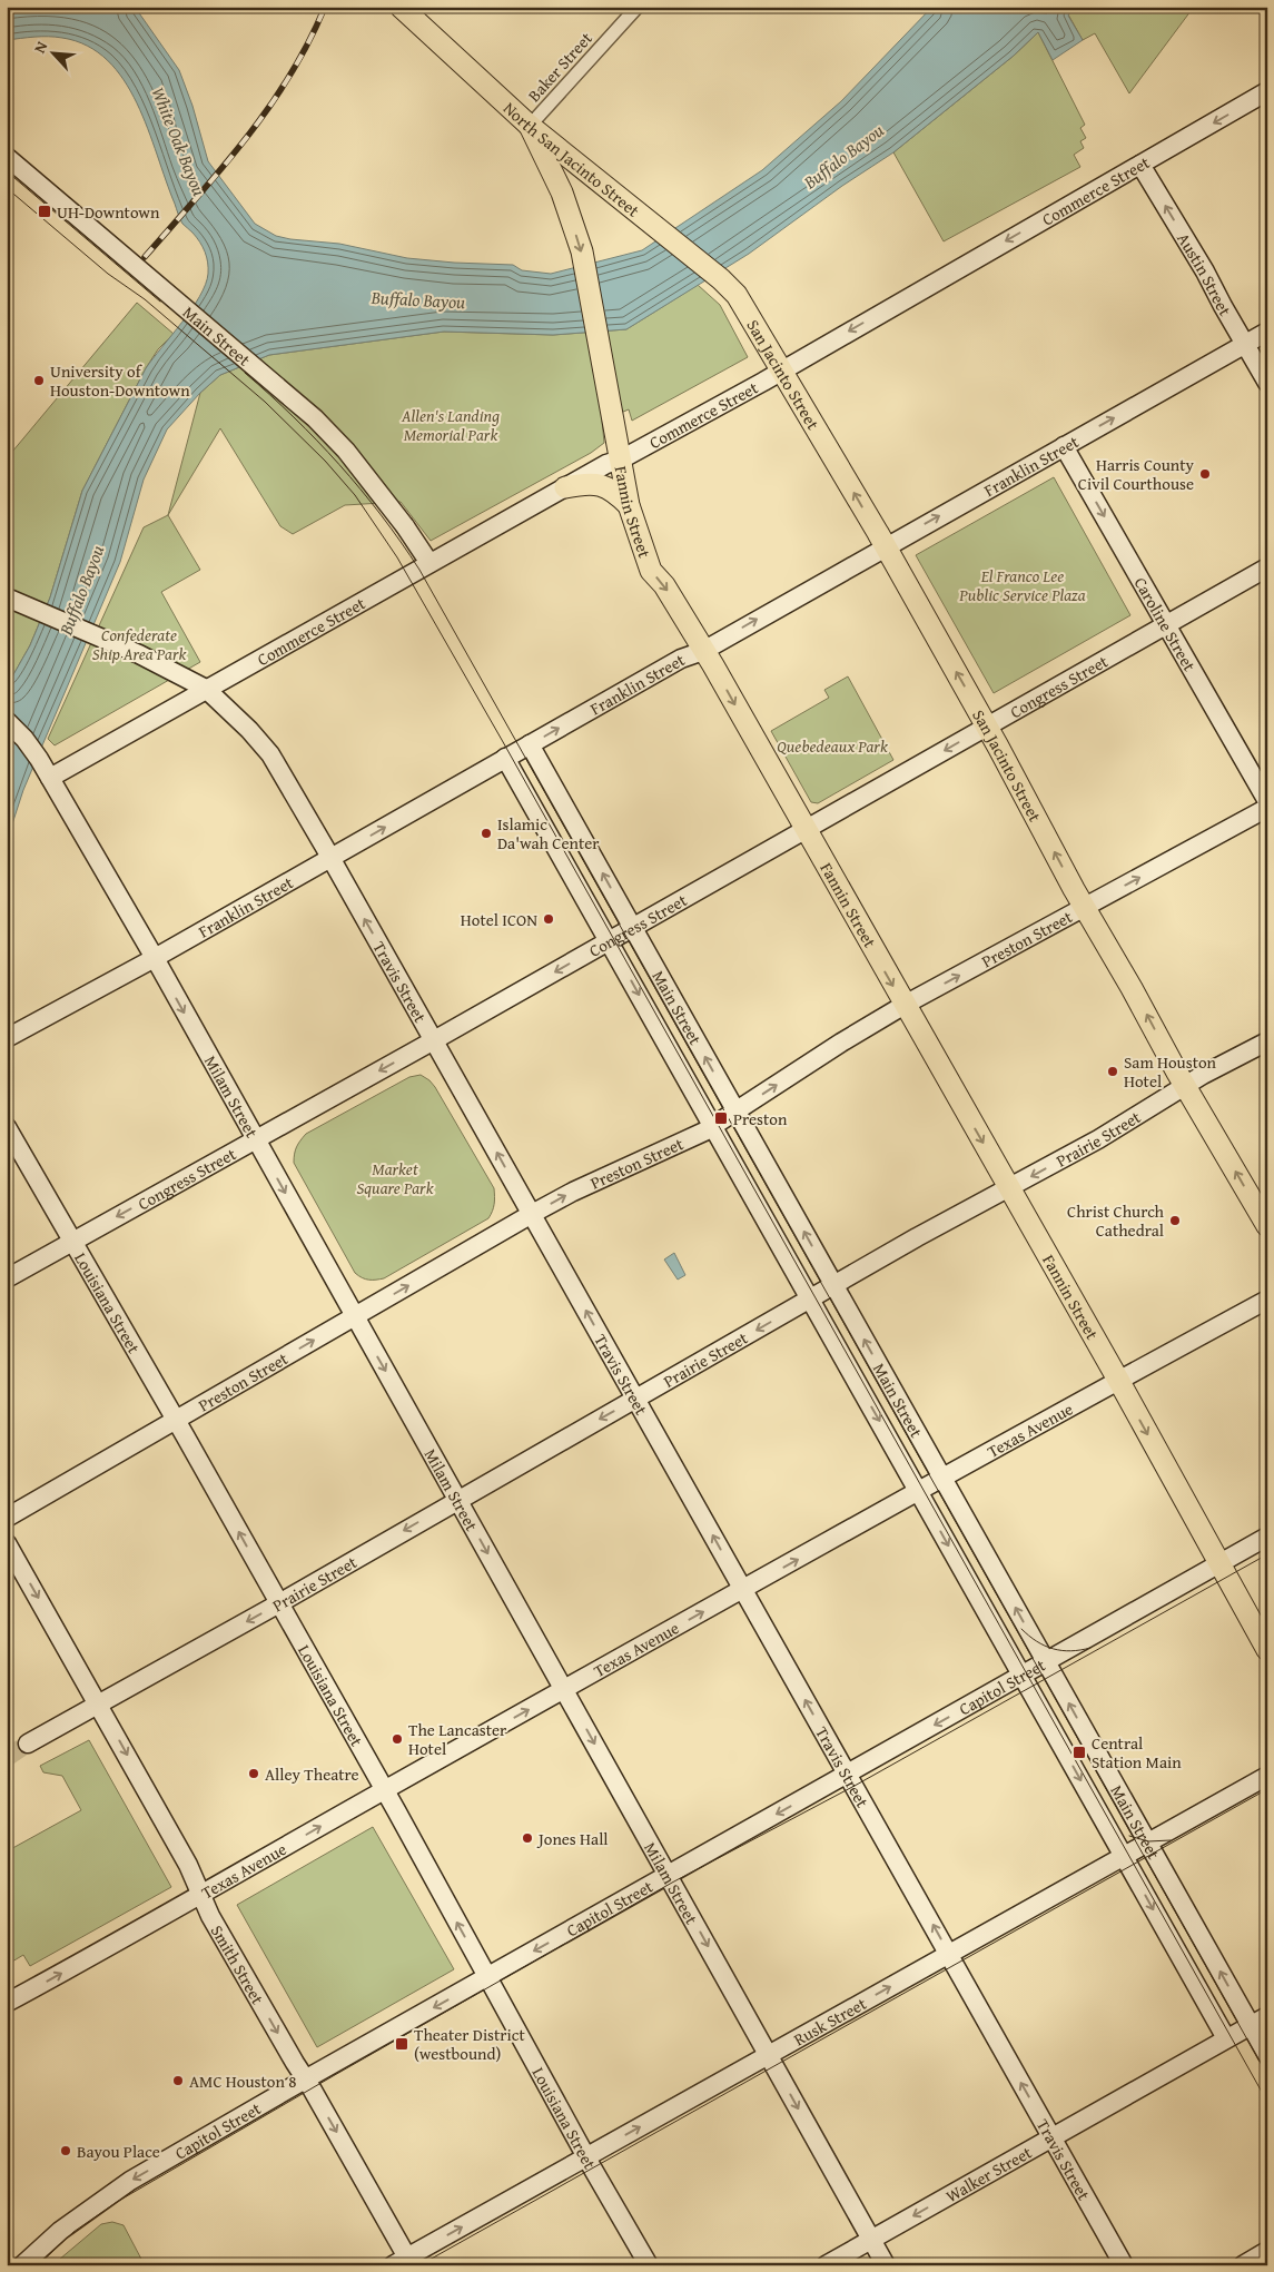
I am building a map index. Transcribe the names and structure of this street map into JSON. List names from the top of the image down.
{
  "streets": {
    "main road": [
      "North San Jacinto Street",
      "Commerce Street",
      "Austin Street",
      "Main Street",
      "San Jacinto Street",
      "Franklin Street",
      "Fannin Street",
      "Caroline Street",
      "Congress Street",
      "Preston Street",
      "Travis Street",
      "Milam Street",
      "Prairie Street",
      "Louisiana Street",
      "Texas Avenue",
      "Capitol Street",
      "Smith Street",
      "Rusk Street",
      "Walker Street"
    ],
    "street": ["Baker Street"]
  },
  "crossings": [
    ["Baker Street", "North San Jacinto Street"],
    ["Baker Street", "Fannin Street"],
    ["North San Jacinto Street", "San Jacinto Street"],
    ["North San Jacinto Street", "Fannin Street"],
    ["Commerce Street", "Austin Street"],
    ["Commerce Street", "Main Street"],
    ["Commerce Street", "San Jacinto Street"],
    ["Commerce Street", "Fannin Street"],
    ["Commerce Street", "Travis Street"],
    ["Commerce Street", "Milam Street"],
    ["Austin Street", "Franklin Street"],
    ["Main Street", "Franklin Street"],
    ["Main Street", "Congress Street"],
    ["Main Street", "Preston Street"],
    ["Main Street", "Prairie Street"],
    ["Main Street", "Texas Avenue"],
    ["Main Street", "Capitol Street"],
    ["Main Street", "Rusk Street"],
    ["Main Street", "Walker Street"],
    ["San Jacinto Street", "Franklin Street"],
    ["San Jacinto Street", "Congress Street"],
    ["San Jacinto Street", "Preston Street"],
    ["San Jacinto Street", "Prairie Street"],
    ["Franklin Street", "Fannin Street"],
    ["Franklin Street", "Caroline Street"],
    ["Franklin Street", "Travis Street"],
    ["Franklin Street", "Milam Street"],
    ["Fannin Street", "Congress Street"],
    ["Fannin Street", "Preston Street"],
    ["Fannin Street", "Prairie Street"],
    ["Fannin Street", "Texas Avenue"],
    ["Fannin Street", "Capitol Street"],
    ["Caroline Street", "Congress Street"],
    ["Congress Street", "Travis Street"],
    ["Congress Street", "Milam Street"],
    ["Congress Street", "Louisiana Street"],
    ["Preston Street", "Travis Street"],
    ["Preston Street", "Milam Street"],
    ["Preston Street", "Louisiana Street"],
    ["Travis Street", "Prairie Street"],
    ["Travis Street", "Texas Avenue"],
    ["Travis Street", "Capitol Street"],
    ["Travis Street", "Rusk Street"],
    ["Travis Street", "Walker Street"],
    ["Milam Street", "Prairie Street"],
    ["Milam Street", "Texas Avenue"],
    ["Milam Street", "Capitol Street"],
    ["Milam Street", "Rusk Street"],
    ["Milam Street", "Walker Street"],
    ["Prairie Street", "Louisiana Street"],
    ["Prairie Street", "Smith Street"],
    ["Louisiana Street", "Texas Avenue"],
    ["Louisiana Street", "Capitol Street"],
    ["Louisiana Street", "Rusk Street"],
    ["Texas Avenue", "Smith Street"],
    ["Capitol Street", "Smith Street"],
    ["Smith Street", "Rusk Street"]
  ],
  "one_way": [
    "Commerce Street",
    "Austin Street",
    "San Jacinto Street",
    "Franklin Street",
    "Fannin Street",
    "Caroline Street",
    "Congress Street",
    "Preston Street",
    "Travis Street",
    "Milam Street",
    "Prairie Street",
    "Texas Avenue",
    "Capitol Street",
    "Smith Street",
    "Rusk Street",
    "Walker Street"
  ],
  "water": ["White Oak Bayou", "Buffalo Bayou"],
  "parks": [
    "Allen's Landing Memorial Park",
    "El Franco Lee Public Service Plaza",
    "Confederate Ship Area Park",
    "Quebedeaux Park",
    "Market Square Park"
  ],
  "places": {
    "transit": [
      "UH-Downtown",
      "Preston",
      "Central Station Main",
      "Theater District (westbound)"
    ],
    "other": [
      "University of Houston-Downtown",
      "Harris County Civil Courthouse",
      "Islamic Da'wah Center",
      "Hotel ICON",
      "Sam Houston Hotel",
      "Christ Church Cathedral",
      "The Lancaster Hotel",
      "Alley Theatre",
      "Jones Hall",
      "AMC Houston 8",
      "Bayou Place"
    ]
  },
  "north": "top left"
}
